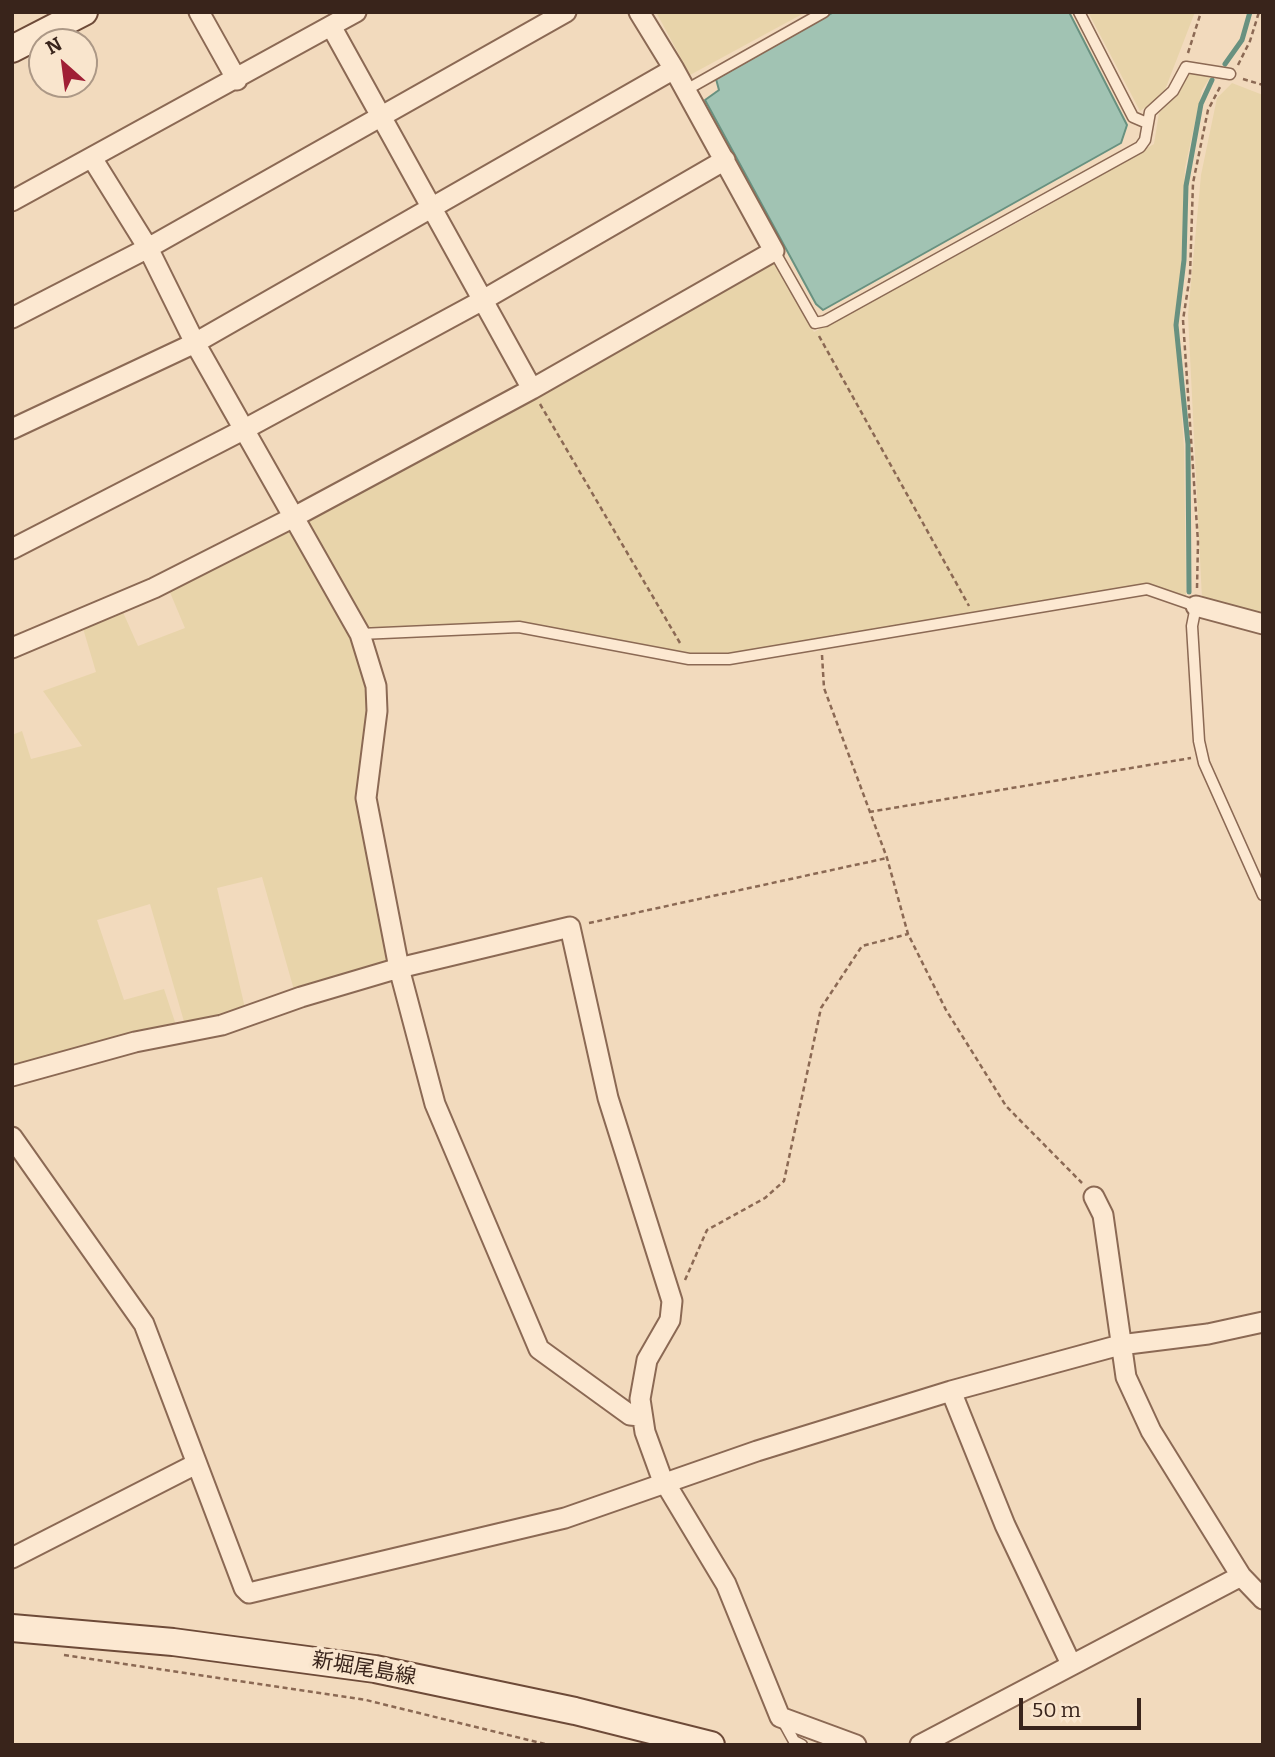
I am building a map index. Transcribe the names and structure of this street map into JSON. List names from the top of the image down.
{
  "streets": {
    "main road": ["新堀尾島線"]
  },
  "scale_bar": "50 m",
  "north": "top left"
}
